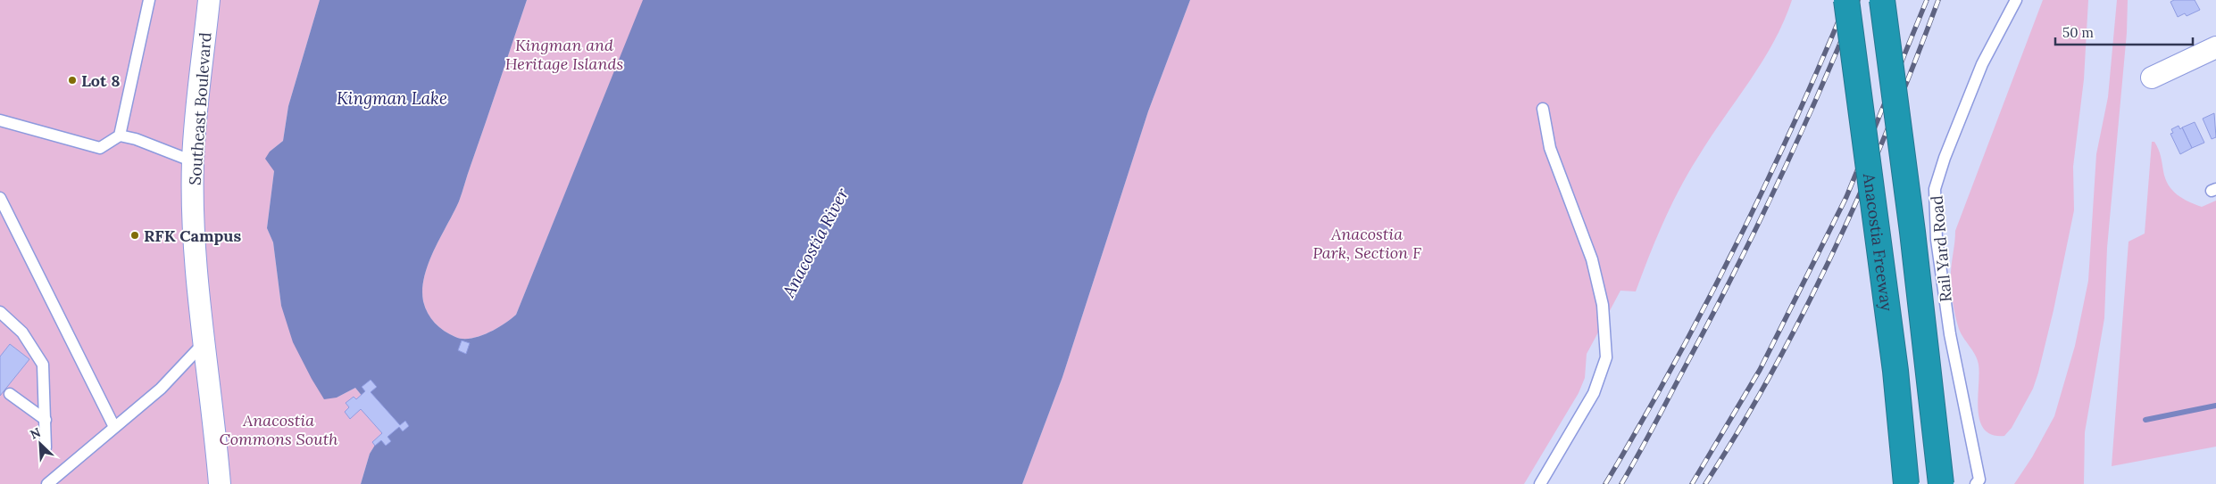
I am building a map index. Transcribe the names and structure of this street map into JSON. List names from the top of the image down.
{
  "streets": {
    "highway": ["Anacostia Freeway"],
    "street": ["Southeast Boulevard"],
    "lane": ["Rail Yard Road"]
  },
  "water": ["Kingman Lake", "Anacostia River"],
  "parks": ["Kingman and Heritage Islands", "Anacostia Park, Section F", "Anacostia Commons South"],
  "places": ["Lot 8", "RFK Campus"],
  "scale_bar": "50 m",
  "north": "top left"
}
